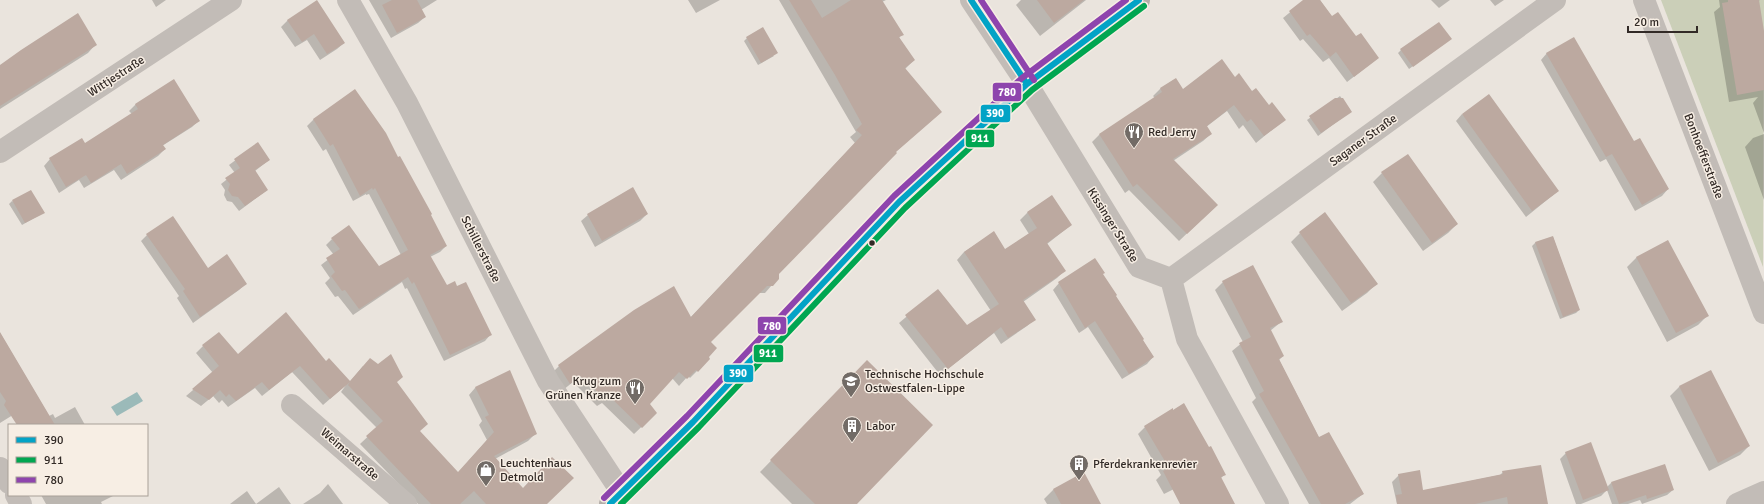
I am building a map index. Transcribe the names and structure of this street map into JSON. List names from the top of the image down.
{
  "streets": {
    "street": [
      "Wittjestraße",
      "Saganer Straße",
      "Bonhoefferstraße",
      "Kissinger Straße",
      "Schillerstraße",
      "Weimarstraße"
    ]
  },
  "crossings": [
    ["Saganer Straße", "Kissinger Straße"]
  ],
  "places": {
    "restaurant": ["Red Jerry", "Krug zum Grünen Kranze"],
    "school or university": ["Technische Hochschule Ostwestfalen-Lippe"],
    "building": ["Labor", "Pferdekrankenrevier"],
    "shop": ["Leuchtenhaus Detmold"]
  },
  "lines": ["transit line 390", "transit line 780", "transit line 911"],
  "legend": ["390", "911", "780"],
  "scale_bar": "20 m"
}
